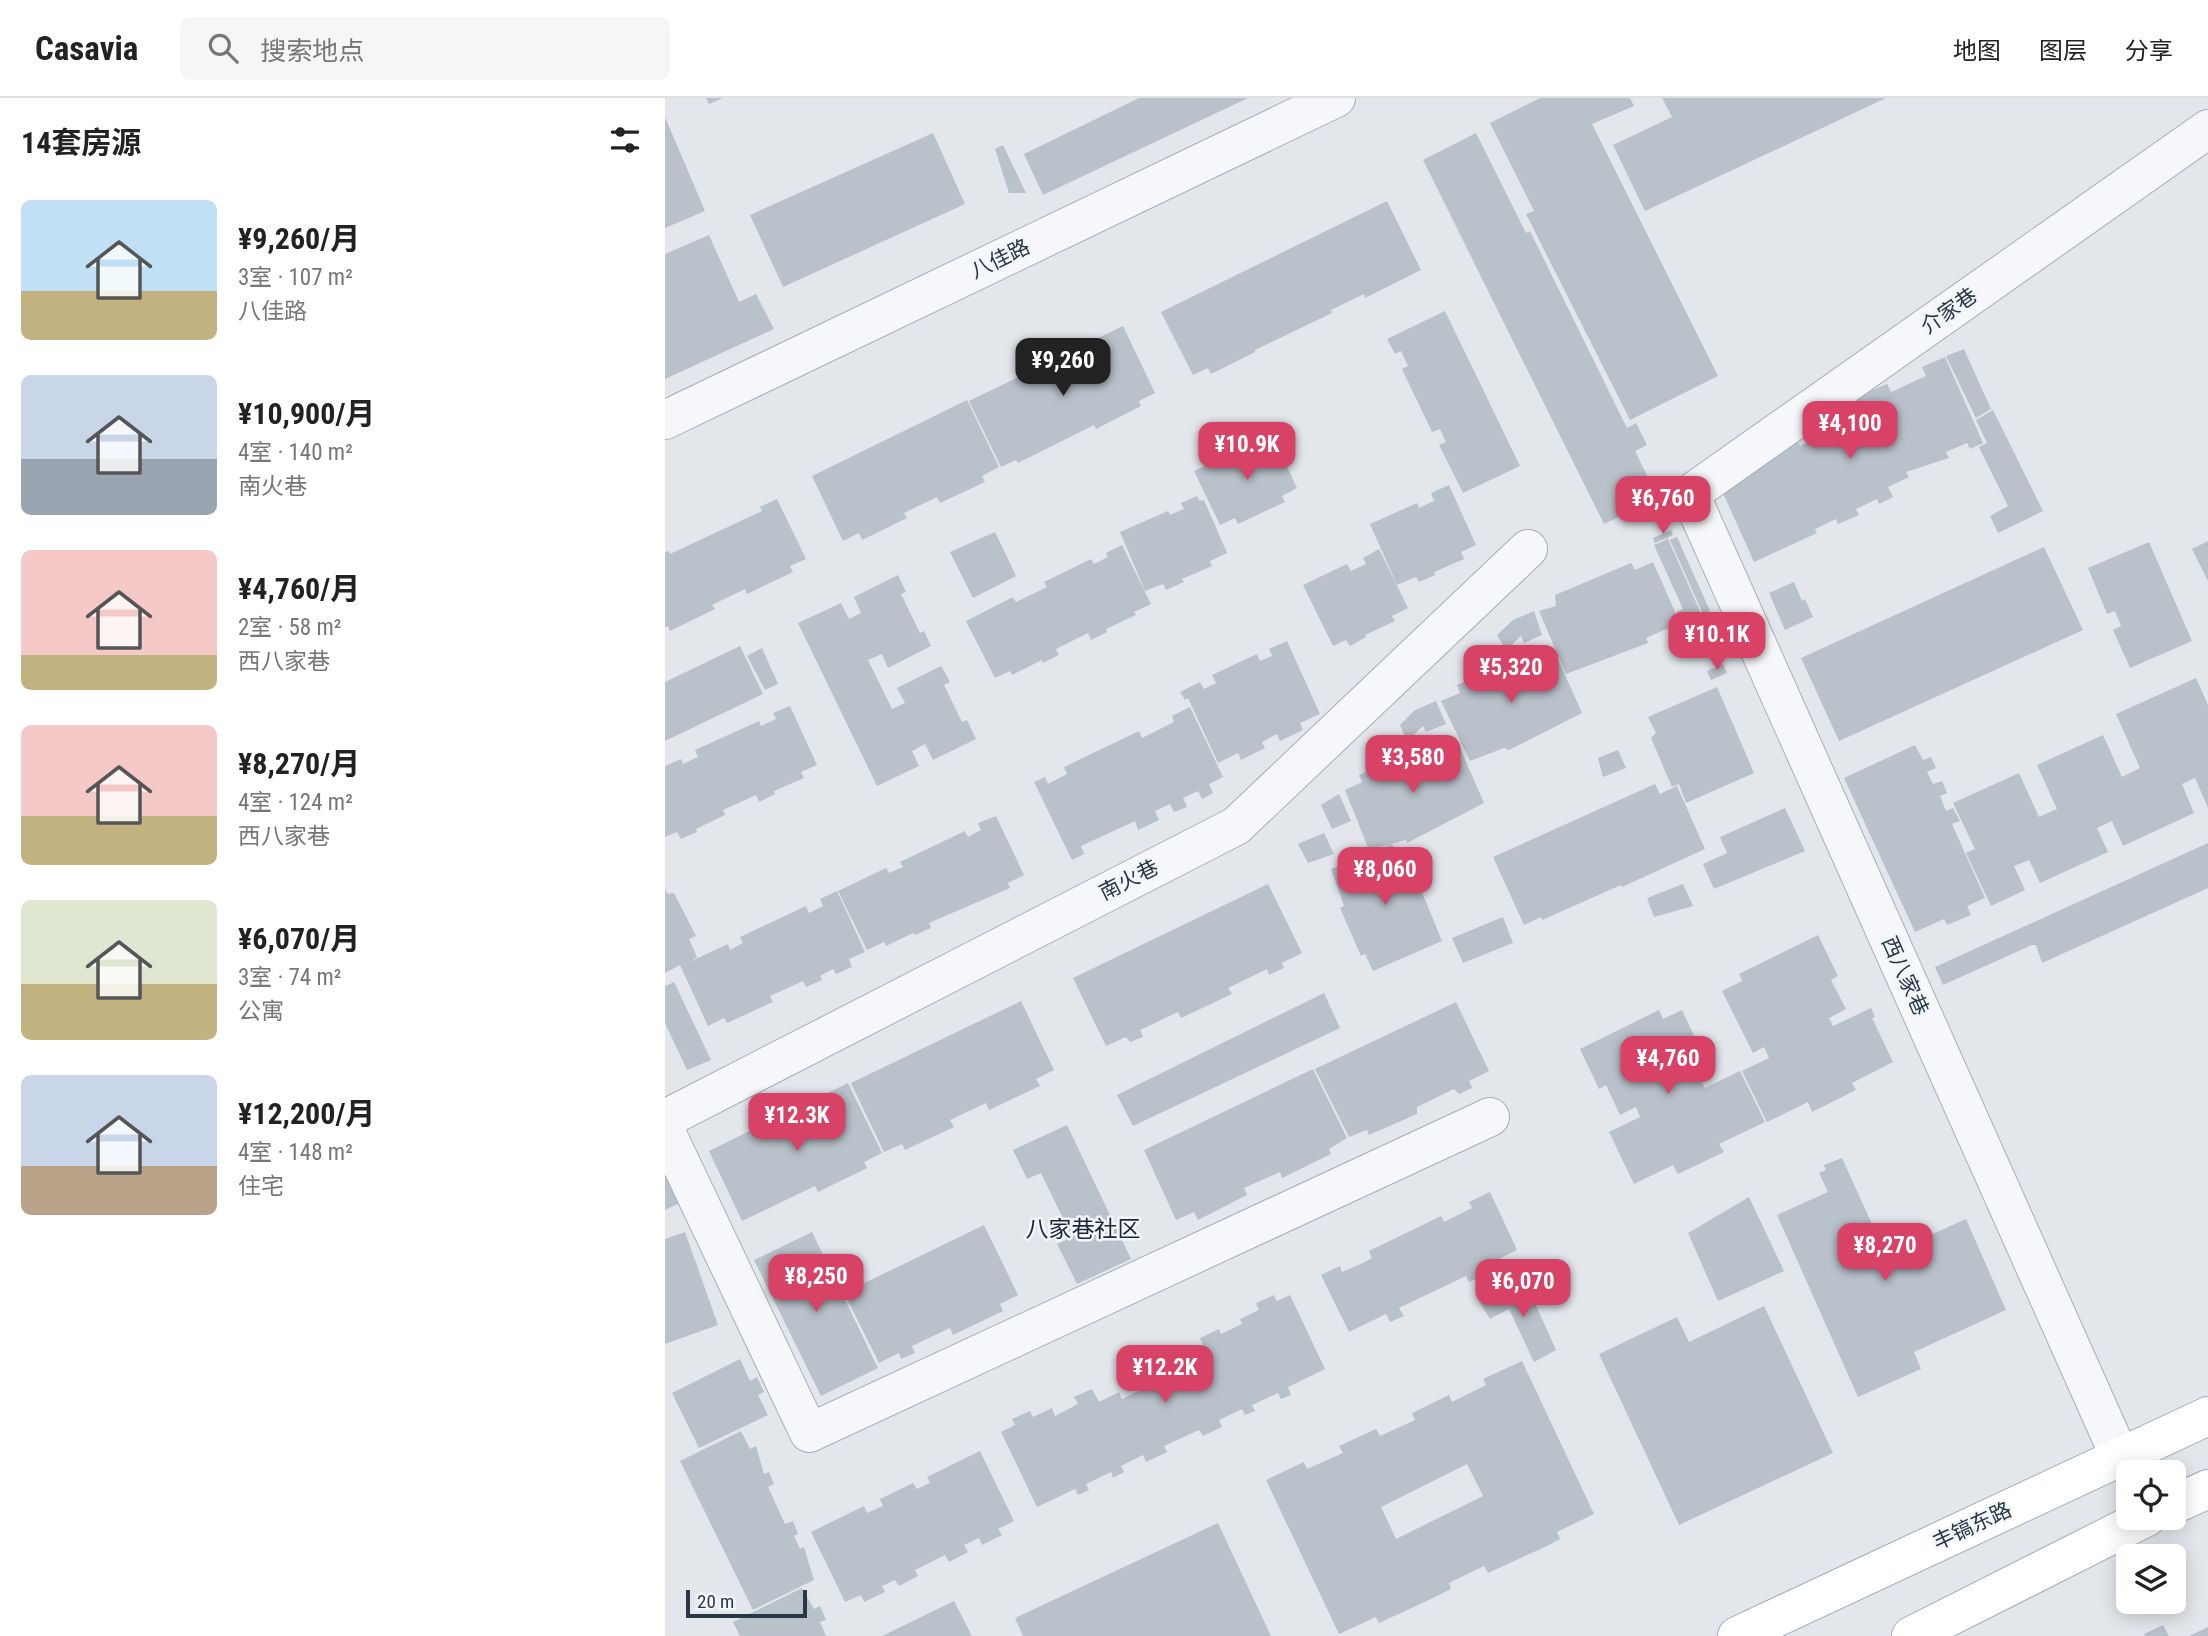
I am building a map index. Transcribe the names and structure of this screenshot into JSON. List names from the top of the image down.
{
  "streets": {
    "main road": ["丰镐东路"],
    "street": [
      "八佳路",
      "介家巷",
      "南火巷",
      "西八家巷"
    ]
  },
  "crossings": [
    ["介家巷", "西八家巷"],
    ["西八家巷", "丰镐东路"]
  ],
  "districts": ["八家巷社区"],
  "scale_bar": "20 m",
  "page": {
    "header": "Casavia",
    "search": "搜索地点",
    "nav": ["地图", "图层", "分享"],
    "heading": "14套房源",
    "list": [
      {
        "name": "¥9,260/月",
        "note": "3室 · 107 m² · 八佳路"
      },
      {
        "name": "¥10,900/月",
        "note": "4室 · 140 m² · 南火巷"
      },
      {
        "name": "¥4,760/月",
        "note": "2室 · 58 m² · 西八家巷"
      },
      {
        "name": "¥8,270/月",
        "note": "4室 · 124 m² · 西八家巷"
      },
      {
        "name": "¥6,070/月",
        "note": "3室 · 74 m² · 公寓"
      },
      {
        "name": "¥12,200/月",
        "note": "4室 · 148 m² · 住宅"
      }
    ],
    "price": [
      "¥9,260",
      "¥4,100",
      "¥10.9K",
      "¥6,760",
      "¥10.1K",
      "¥5,320",
      "¥3,580",
      "¥8,060",
      "¥4,760",
      "¥12.3K",
      "¥8,270",
      "¥8,250",
      "¥6,070",
      "¥12.2K"
    ],
    "scale": "20 m"
  }
}
